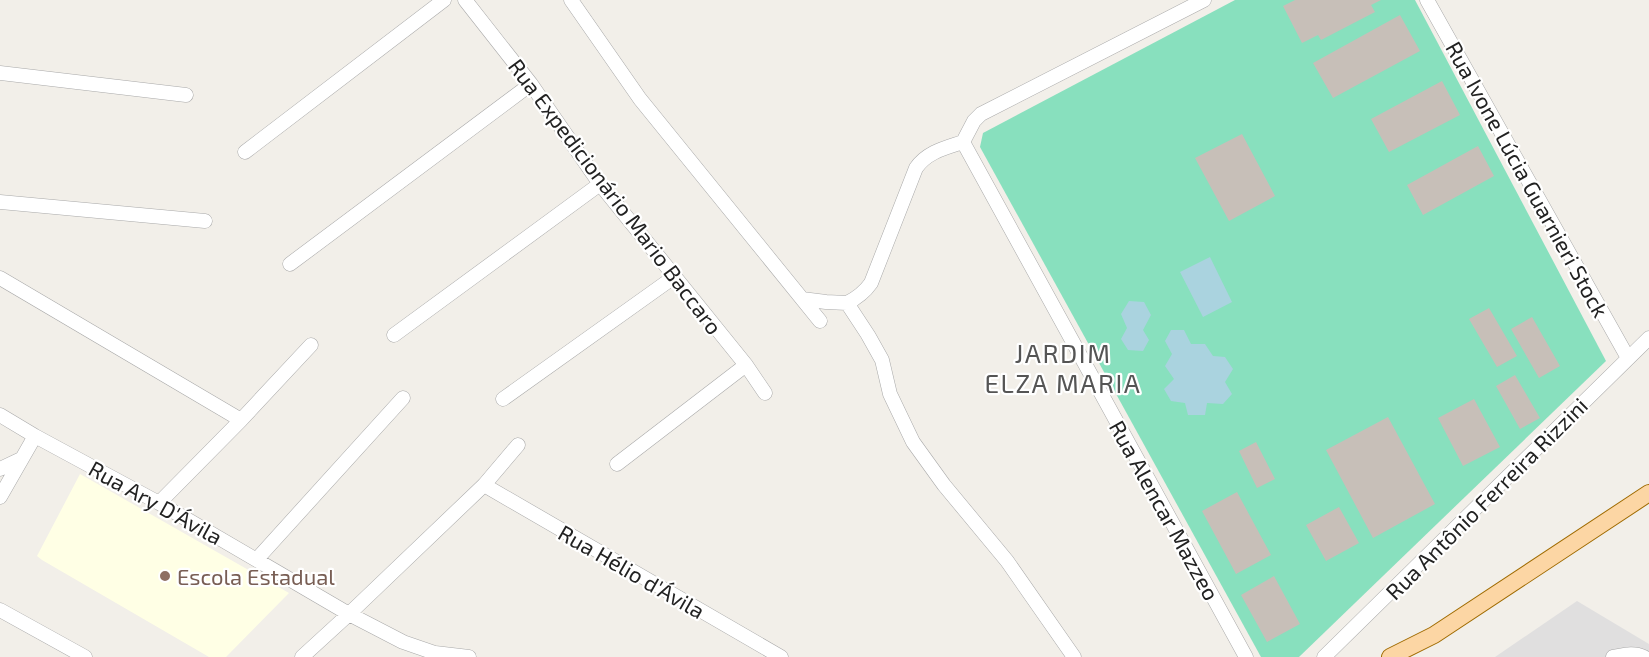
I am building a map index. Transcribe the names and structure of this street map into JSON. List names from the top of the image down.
{
  "streets": {
    "street": [
      "Rua Ivone Lúcia Guarnieri Stock",
      "Rua Expedicionário Mario Baccaro",
      "Rua Antônio Ferreira Rizzini",
      "Rua Ary D'Ávila",
      "Rua Alencar Mazzeo",
      "Rua Hélio d'Ávila"
    ]
  },
  "crossings": [
    ["Rua Ivone Lúcia Guarnieri Stock", "Rua Antônio Ferreira Rizzini"]
  ],
  "districts": ["JARDIM ELZA MARIA"],
  "places": ["Escola Estadual"]
}
